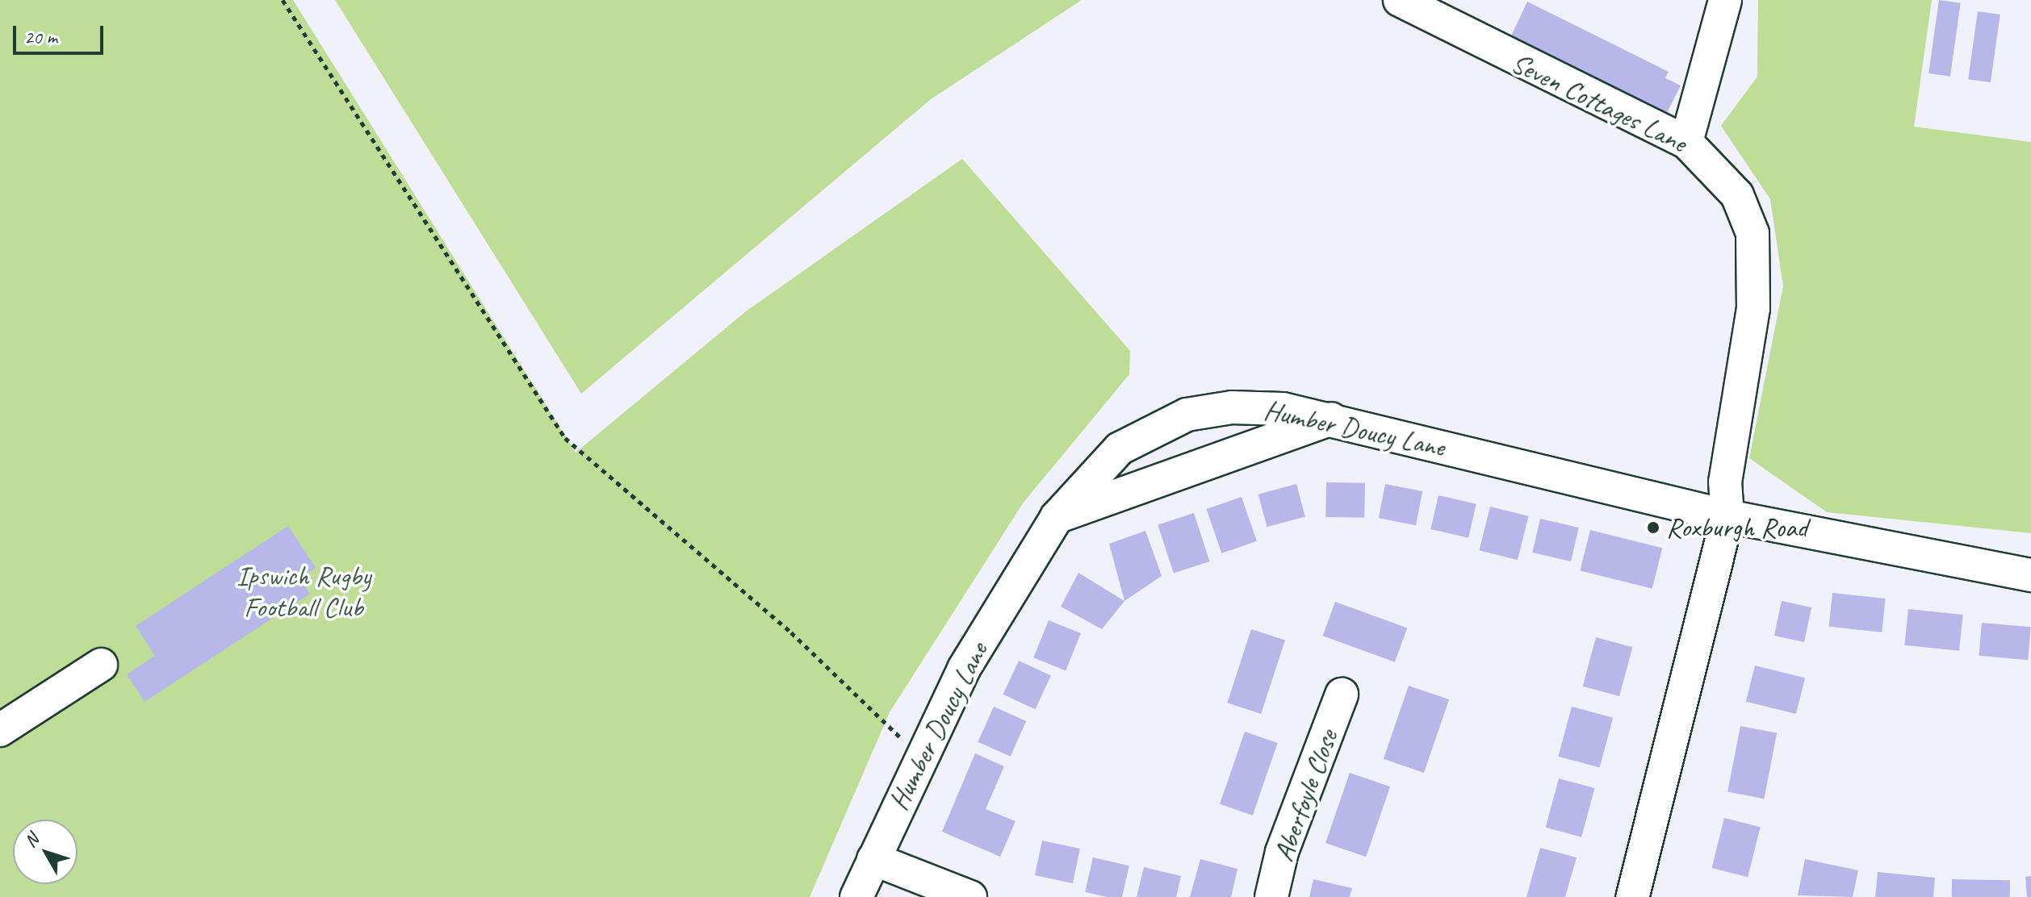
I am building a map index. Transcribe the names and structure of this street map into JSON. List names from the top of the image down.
{
  "streets": {
    "street": ["Seven Cottages Lane", "Humber Doucy Lane", "Aberfoyle Close"]
  },
  "crossings": [
    ["Seven Cottages Lane", "Humber Doucy Lane"]
  ],
  "parks": ["Ipswich Rugby Football Club"],
  "places": ["Roxburgh Road"],
  "scale_bar": "20 m",
  "north": "top left"
}
